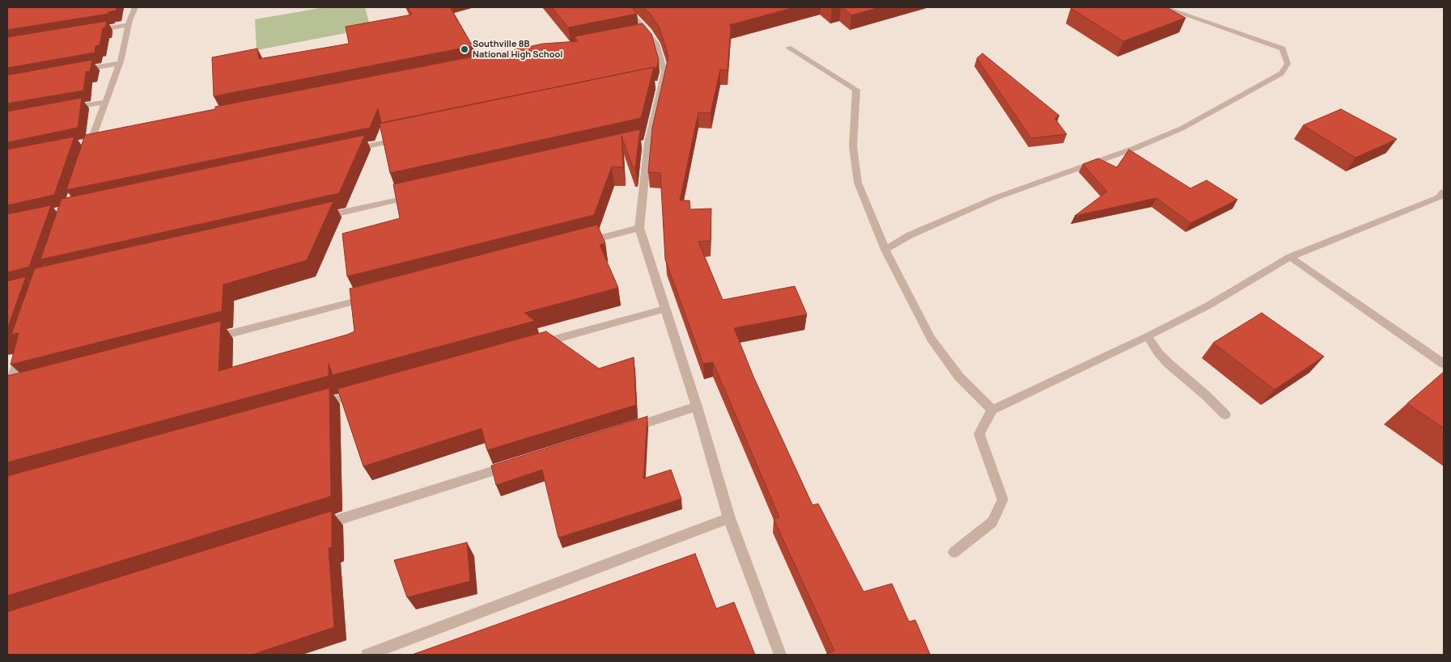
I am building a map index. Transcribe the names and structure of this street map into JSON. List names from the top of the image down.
{
  "places": ["Southville 8B National High School"]
}
